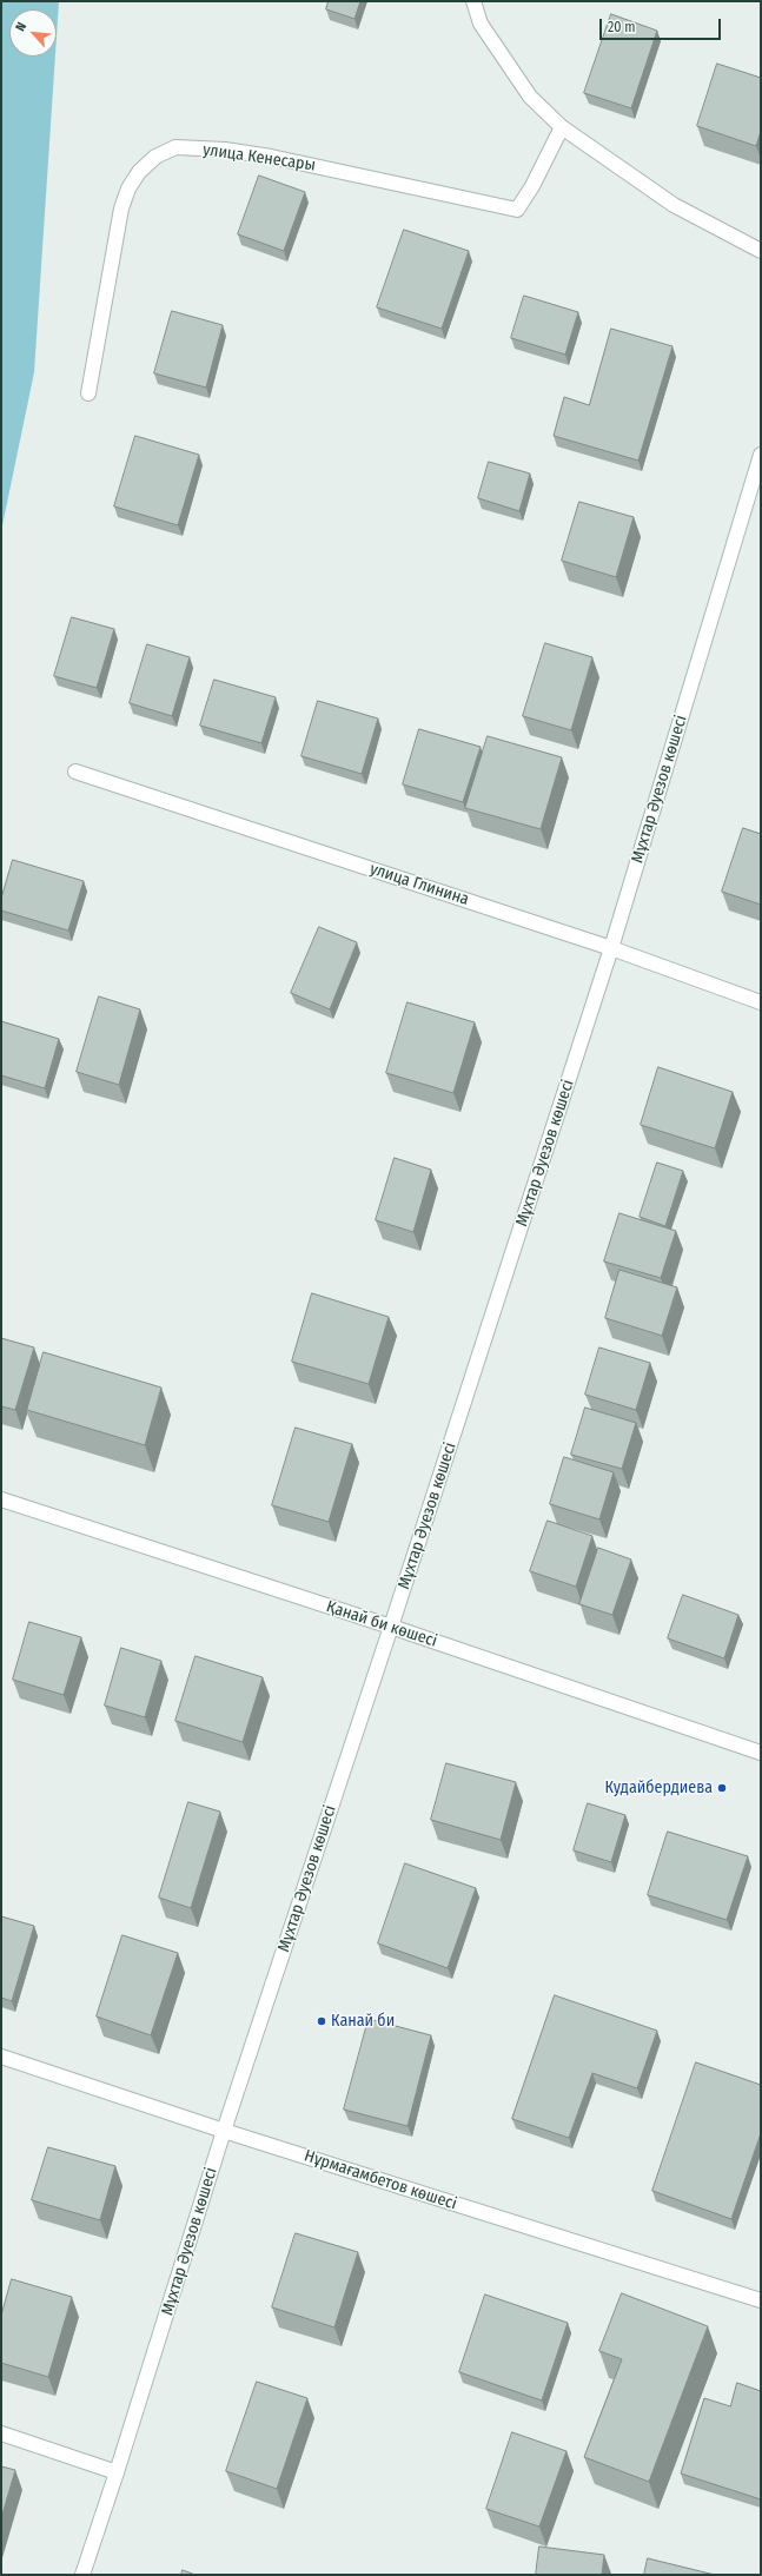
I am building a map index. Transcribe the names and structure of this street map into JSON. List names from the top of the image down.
{
  "streets": {
    "street": [
      "улица Кенесары",
      "Мұхтар Әуезов көшесі",
      "улица Глинина",
      "Қанай би көшесі",
      "Нұрмағамбетов көшесі"
    ]
  },
  "crossings": [
    ["Мұхтар Әуезов көшесі", "улица Глинина"],
    ["Мұхтар Әуезов көшесі", "Қанай би көшесі"],
    ["Мұхтар Әуезов көшесі", "Нұрмағамбетов көшесі"]
  ],
  "places": ["Кудайбердиева", "Канай би"],
  "scale_bar": "20 m",
  "north": "top left"
}
